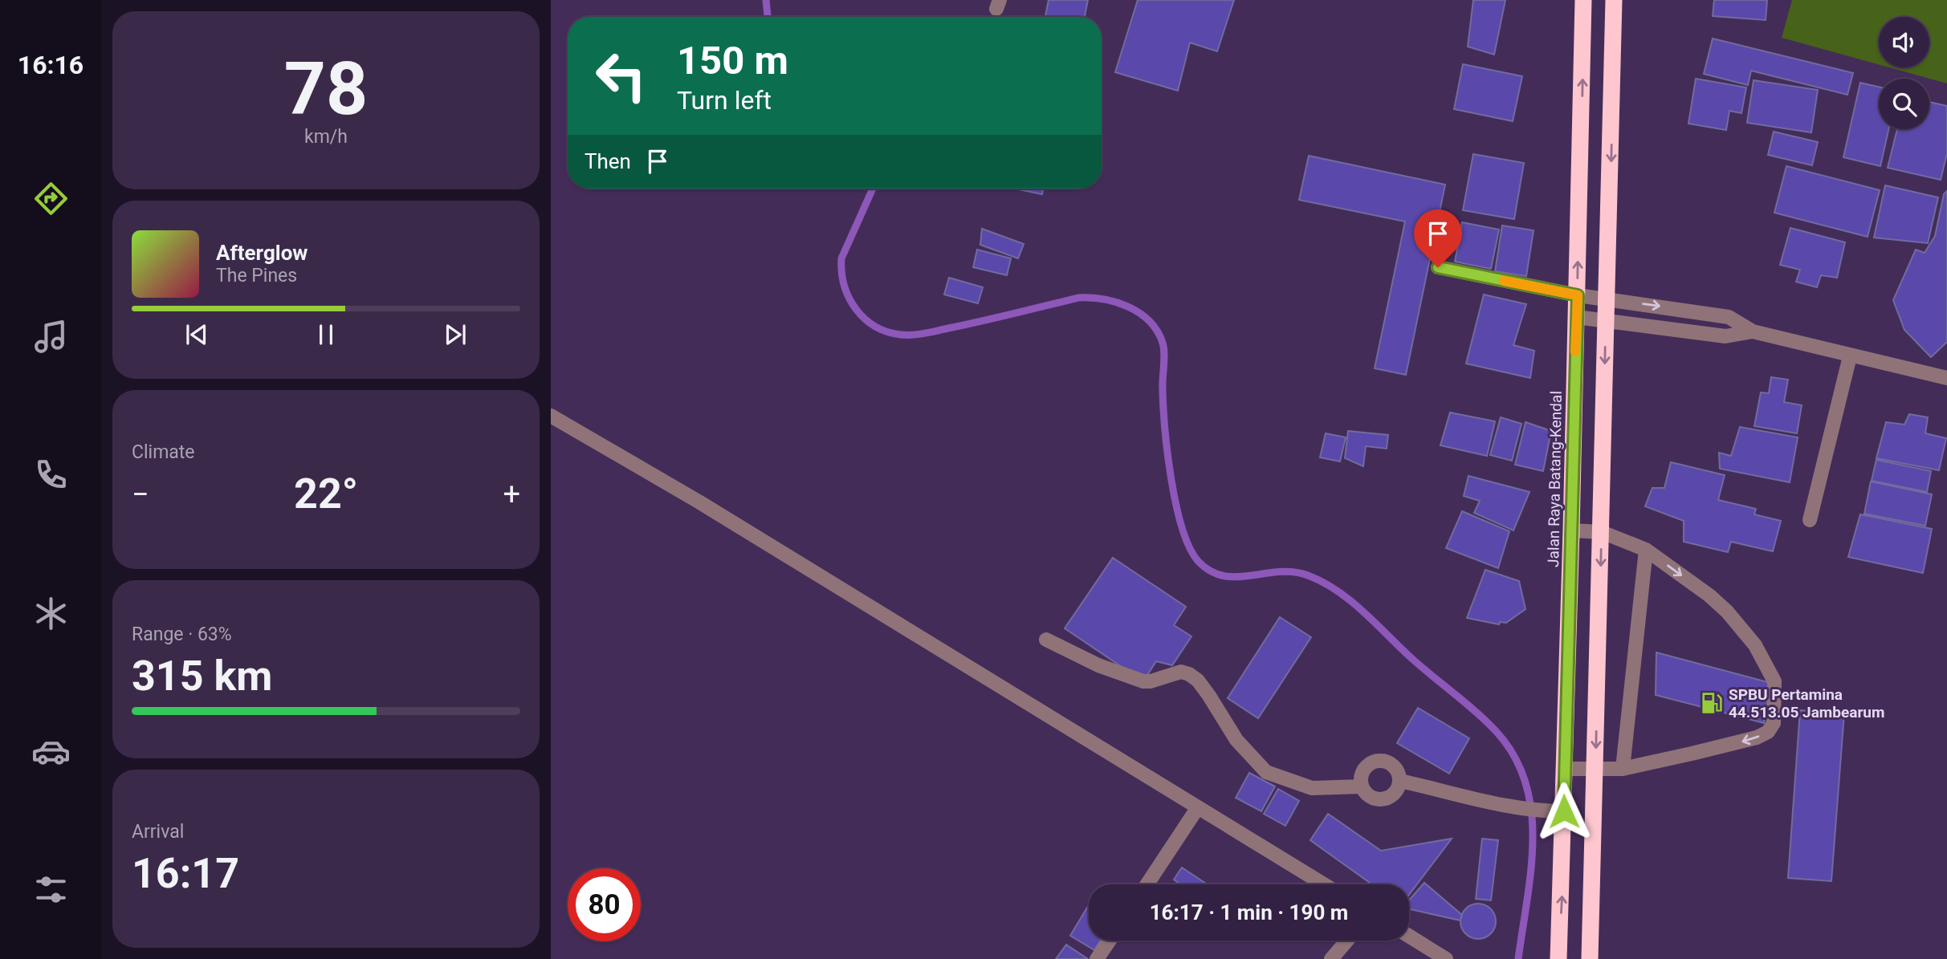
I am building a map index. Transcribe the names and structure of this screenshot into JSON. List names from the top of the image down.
{
  "streets": {
    "highway": ["Jalan Raya Batang-Kendal"]
  },
  "places": {
    "fuel station": ["SPBU Pertamina 44.513.05 Jambearum"]
  },
  "page": {
    "tabs": "16:16",
    "tile": [
      ["78", "km/h"],
      "Climate",
      ["Range · 63%", "315 km"],
      ["Arrival", "16:17"]
    ],
    "turn": ["150 m", "Turn left"],
    "then": "Then",
    "song": ["Afterglow", "The Pines"],
    "heat": ["−", "22°", "+"],
    "limit": "80",
    "trip": "16:17 · 1 min · 190 m"
  }
}
